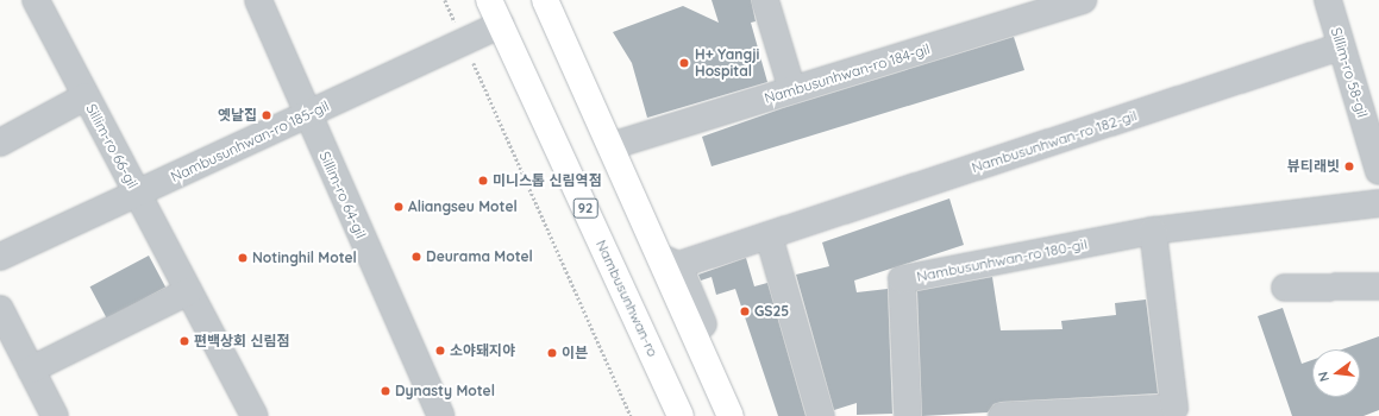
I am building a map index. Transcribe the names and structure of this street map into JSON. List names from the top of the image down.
{
  "streets": {
    "main road": ["92", "Nambusunhwan-ro"],
    "street": [
      "Sillim-ro 58-gil",
      "Nambusunhwan-ro 184-gil",
      "Nambusunhwan-ro 185-gil",
      "Nambusunhwan-ro 182-gil",
      "Sillim-ro 66-gil",
      "Sillim-ro 64-gil",
      "Nambusunhwan-ro 180-gil"
    ]
  },
  "crossings": [
    ["Sillim-ro 58-gil", "Nambusunhwan-ro 182-gil"],
    ["Nambusunhwan-ro 185-gil", "Sillim-ro 66-gil"],
    ["Nambusunhwan-ro 185-gil", "Sillim-ro 64-gil"],
    ["Nambusunhwan-ro 185-gil", "Nambusunhwan-ro"]
  ],
  "places": [
    "H+ Yangji Hospital",
    "옛날집",
    "뷰티래빗",
    "미니스톱 신림역점",
    "Aliangseu Motel",
    "Deurama Motel",
    "Notinghil Motel",
    "GS25",
    "편백상회 신림점",
    "소야돼지야",
    "이븐",
    "Dynasty Motel"
  ],
  "north": "left"
}
